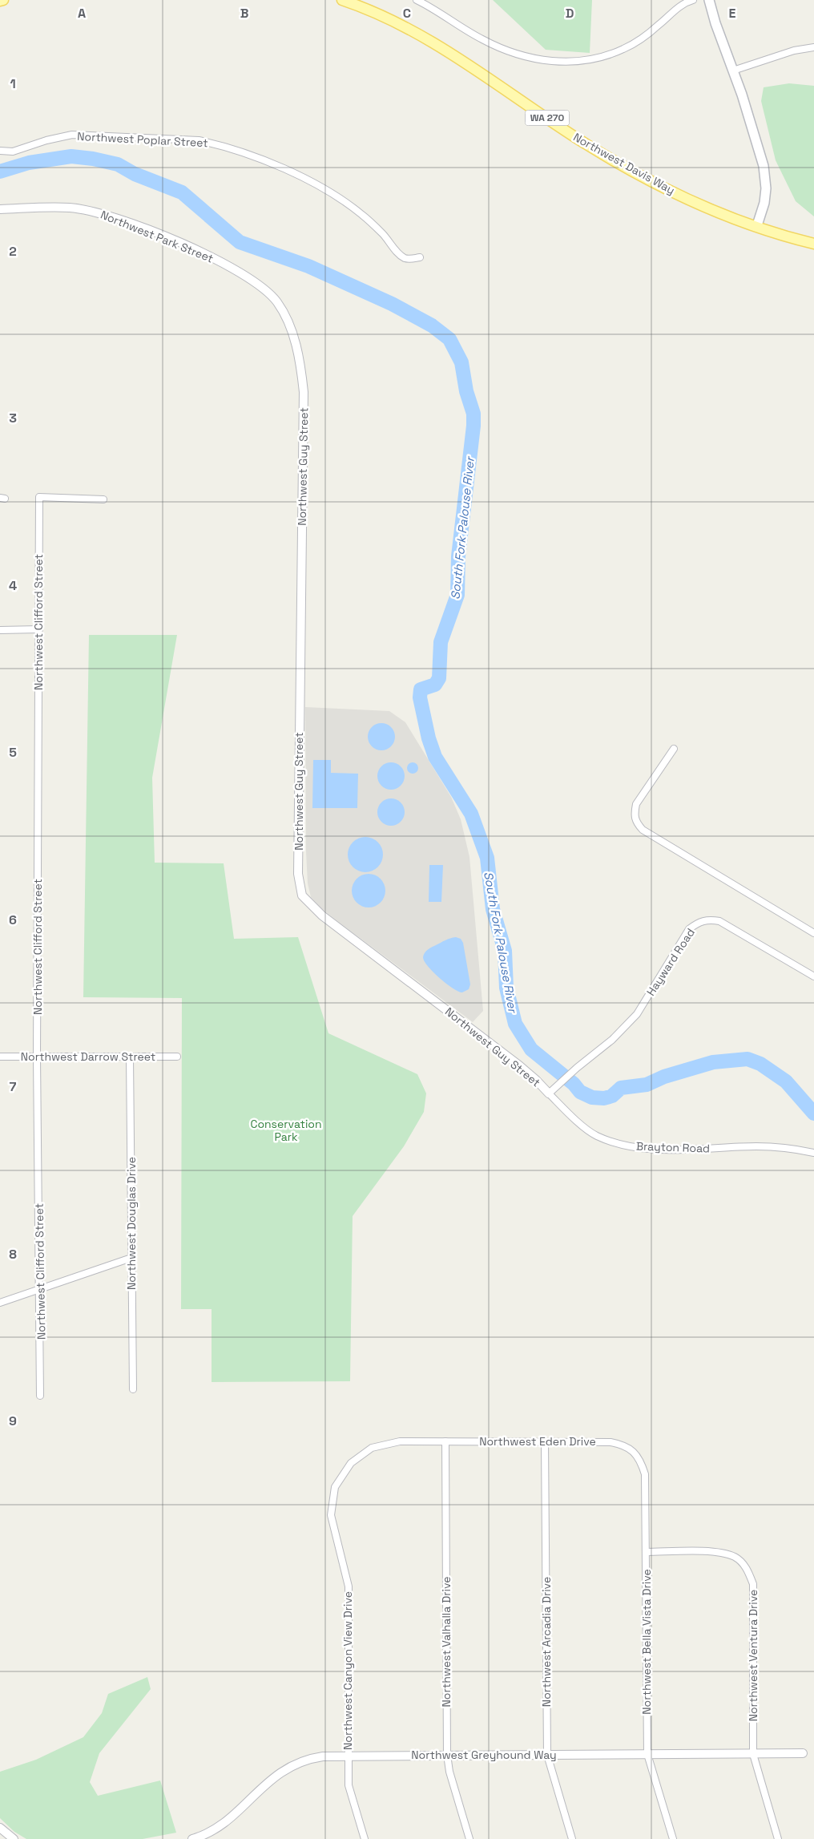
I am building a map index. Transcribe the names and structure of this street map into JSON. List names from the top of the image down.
{
  "streets": {
    "main road": ["WA 270", "Northwest Davis Way"],
    "street": [
      "Northwest Poplar Street",
      "Northwest Park Street",
      "Northwest Guy Street",
      "Northwest Clifford Street",
      "Hayward Road",
      "Northwest Darrow Street",
      "Brayton Road",
      "Northwest Douglas Drive",
      "Northwest Eden Drive",
      "Northwest Valhalla Drive",
      "Northwest Arcadia Drive",
      "Northwest Bella Vista Drive",
      "Northwest Ventura Drive",
      "Northwest Canyon View Drive",
      "Northwest Greyhound Way"
    ]
  },
  "crossings": [
    ["Northwest Park Street", "Northwest Guy Street"],
    ["Northwest Guy Street", "Hayward Road"],
    ["Northwest Guy Street", "Brayton Road"],
    ["Northwest Clifford Street", "Northwest Darrow Street"],
    ["Hayward Road", "Brayton Road"],
    ["Northwest Darrow Street", "Northwest Douglas Drive"],
    ["Northwest Eden Drive", "Northwest Valhalla Drive"],
    ["Northwest Eden Drive", "Northwest Arcadia Drive"],
    ["Northwest Eden Drive", "Northwest Bella Vista Drive"],
    ["Northwest Eden Drive", "Northwest Canyon View Drive"],
    ["Northwest Valhalla Drive", "Northwest Canyon View Drive"],
    ["Northwest Valhalla Drive", "Northwest Greyhound Way"],
    ["Northwest Arcadia Drive", "Northwest Greyhound Way"],
    ["Northwest Bella Vista Drive", "Northwest Ventura Drive"],
    ["Northwest Bella Vista Drive", "Northwest Greyhound Way"],
    ["Northwest Ventura Drive", "Northwest Greyhound Way"],
    ["Northwest Canyon View Drive", "Northwest Greyhound Way"]
  ],
  "water": ["South Fork Palouse River"],
  "parks": ["Conservation Park"],
  "grid": {
    "columns": [
      "A",
      "B",
      "C",
      "D",
      "E"
    ],
    "rows": [
      "1",
      "2",
      "3",
      "4",
      "5",
      "6",
      "7",
      "8",
      "9"
    ]
  }
}
